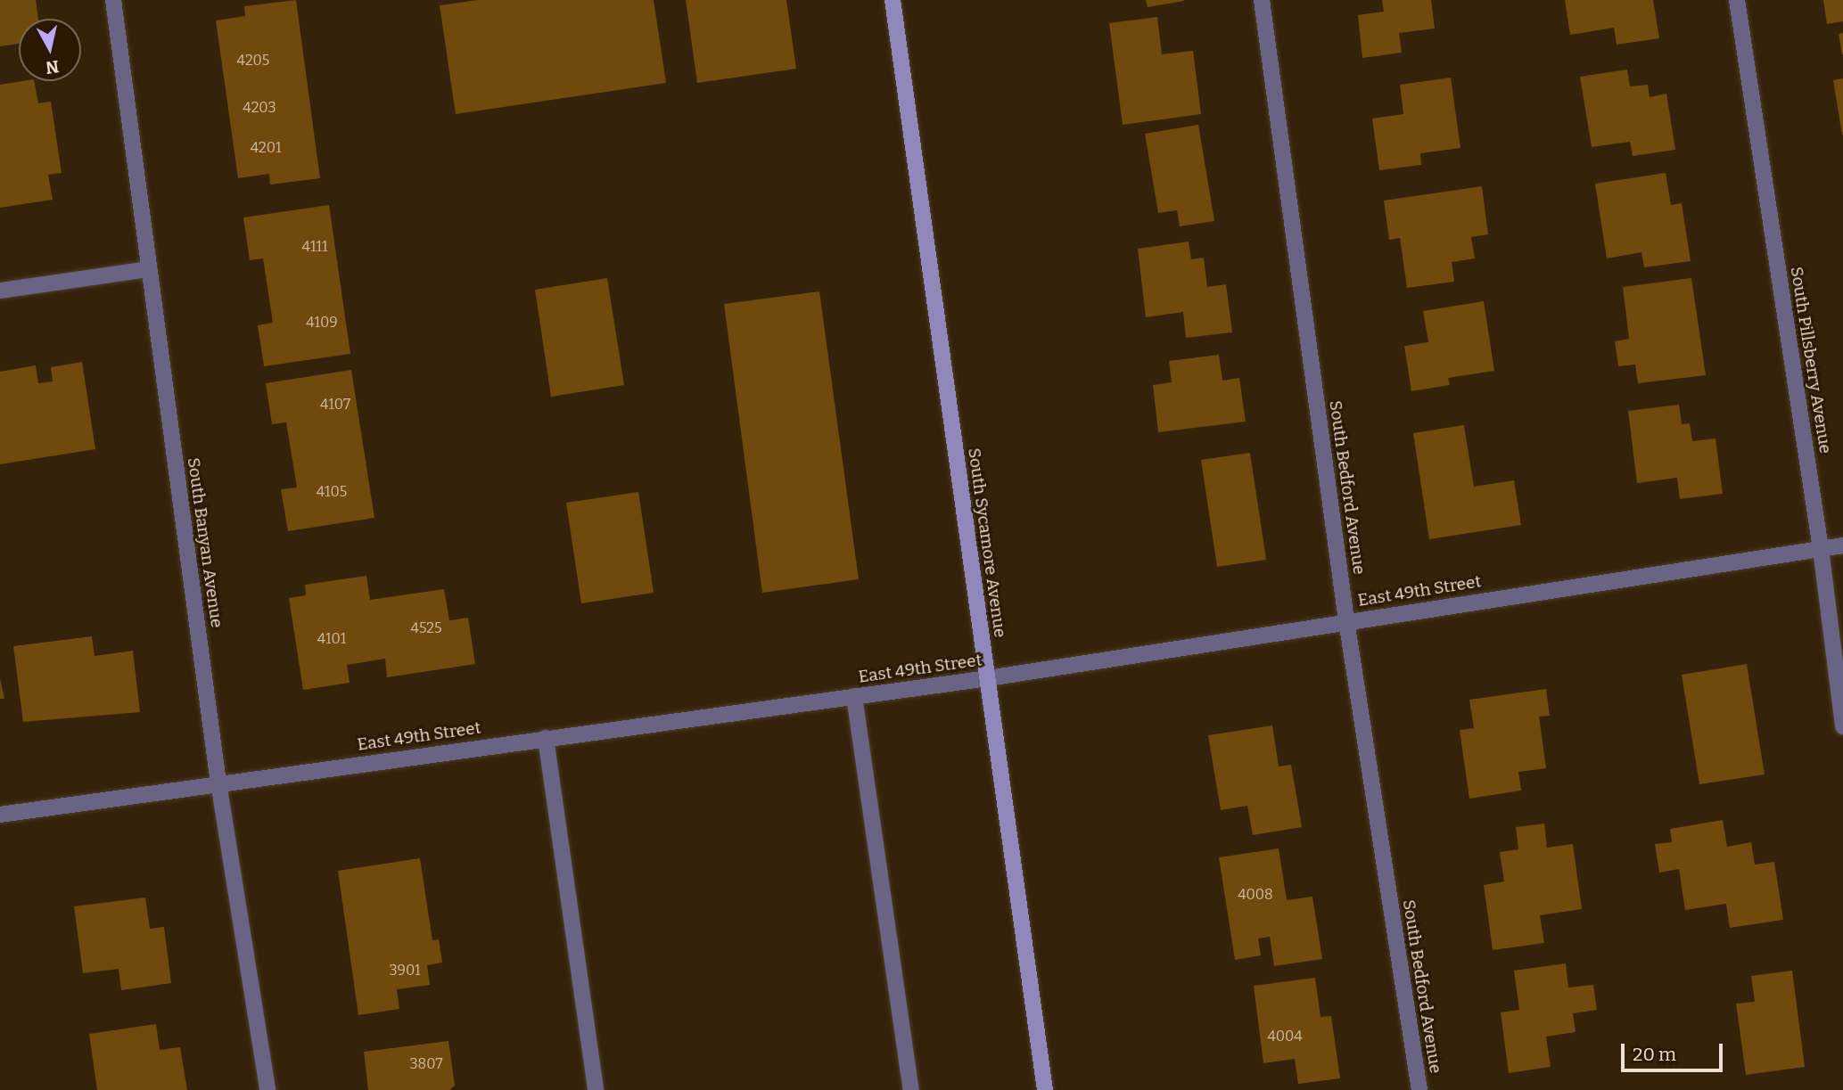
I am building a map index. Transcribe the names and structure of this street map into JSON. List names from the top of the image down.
{
  "streets": {
    "main road": ["South Sycamore Avenue"],
    "street": [
      "South Pillsberry Avenue",
      "South Bedford Avenue",
      "South Banyan Avenue",
      "East 49th Street"
    ]
  },
  "crossings": [
    ["South Pillsberry Avenue", "East 49th Street"],
    ["South Bedford Avenue", "East 49th Street"],
    ["South Banyan Avenue", "East 49th Street"],
    ["South Sycamore Avenue", "East 49th Street"]
  ],
  "house_numbers": [
    "4205",
    "4203",
    "4201",
    "4111",
    "4109",
    "4107",
    "4105",
    "4525",
    "4101",
    "4008",
    "3901",
    "4004",
    "3807"
  ],
  "scale_bar": "20 m",
  "north": "bottom"
}
